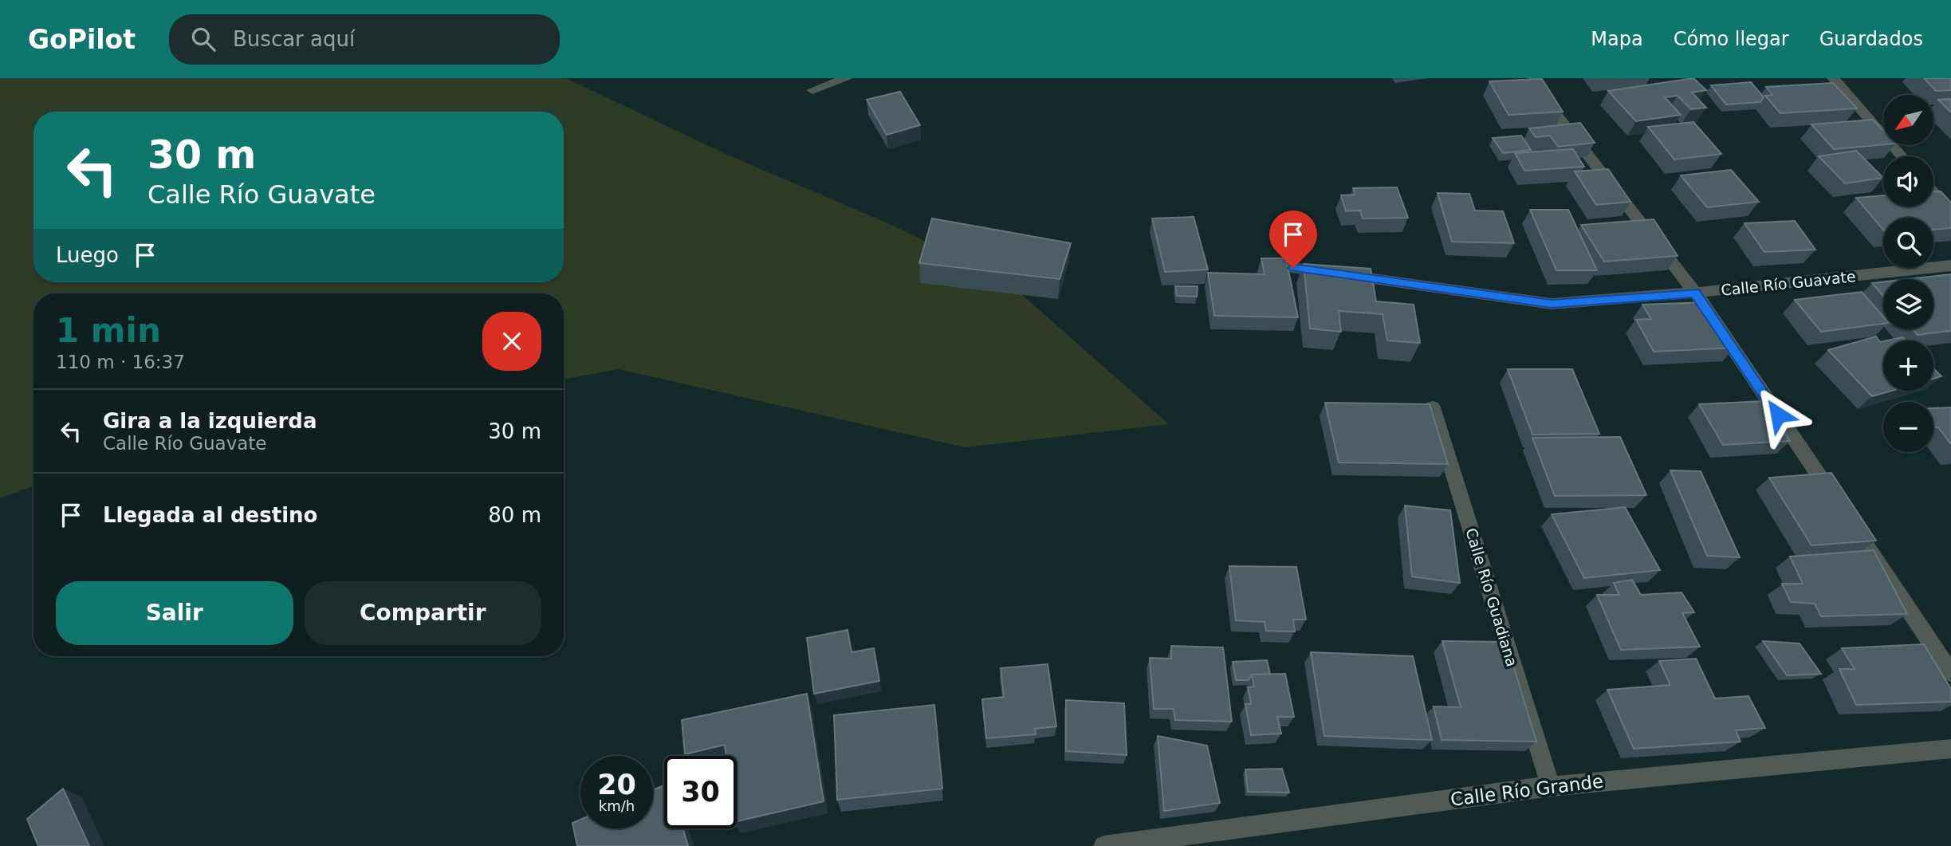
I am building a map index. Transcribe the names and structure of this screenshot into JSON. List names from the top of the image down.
{
  "streets": {
    "street": ["Calle Río Guavate", "Calle Río Guadiana", "Calle Río Grande"]
  },
  "crossings": [
    ["Calle Río Guadiana", "Calle Río Grande"]
  ],
  "north": "bottom left",
  "page": {
    "header": "GoPilot",
    "search": "Buscar aquí",
    "nav": ["Mapa", "Cómo llegar", "Guardados"],
    "map_buttons": ["+", "−"],
    "turn": ["30 m", "Calle Río Guavate"],
    "then": "Luego",
    "heading": ["1 min", "110 m · 16:37"],
    "list": [
      {
        "name": "Gira a la izquierda",
        "note": "Calle Río Guavate",
        "value": "30 m"
      },
      {
        "name": "Llegada al destino",
        "value": "80 m"
      }
    ],
    "buttons": ["Salir", "Compartir"],
    "speed": "20 km/h",
    "limit": "30"
  }
}
